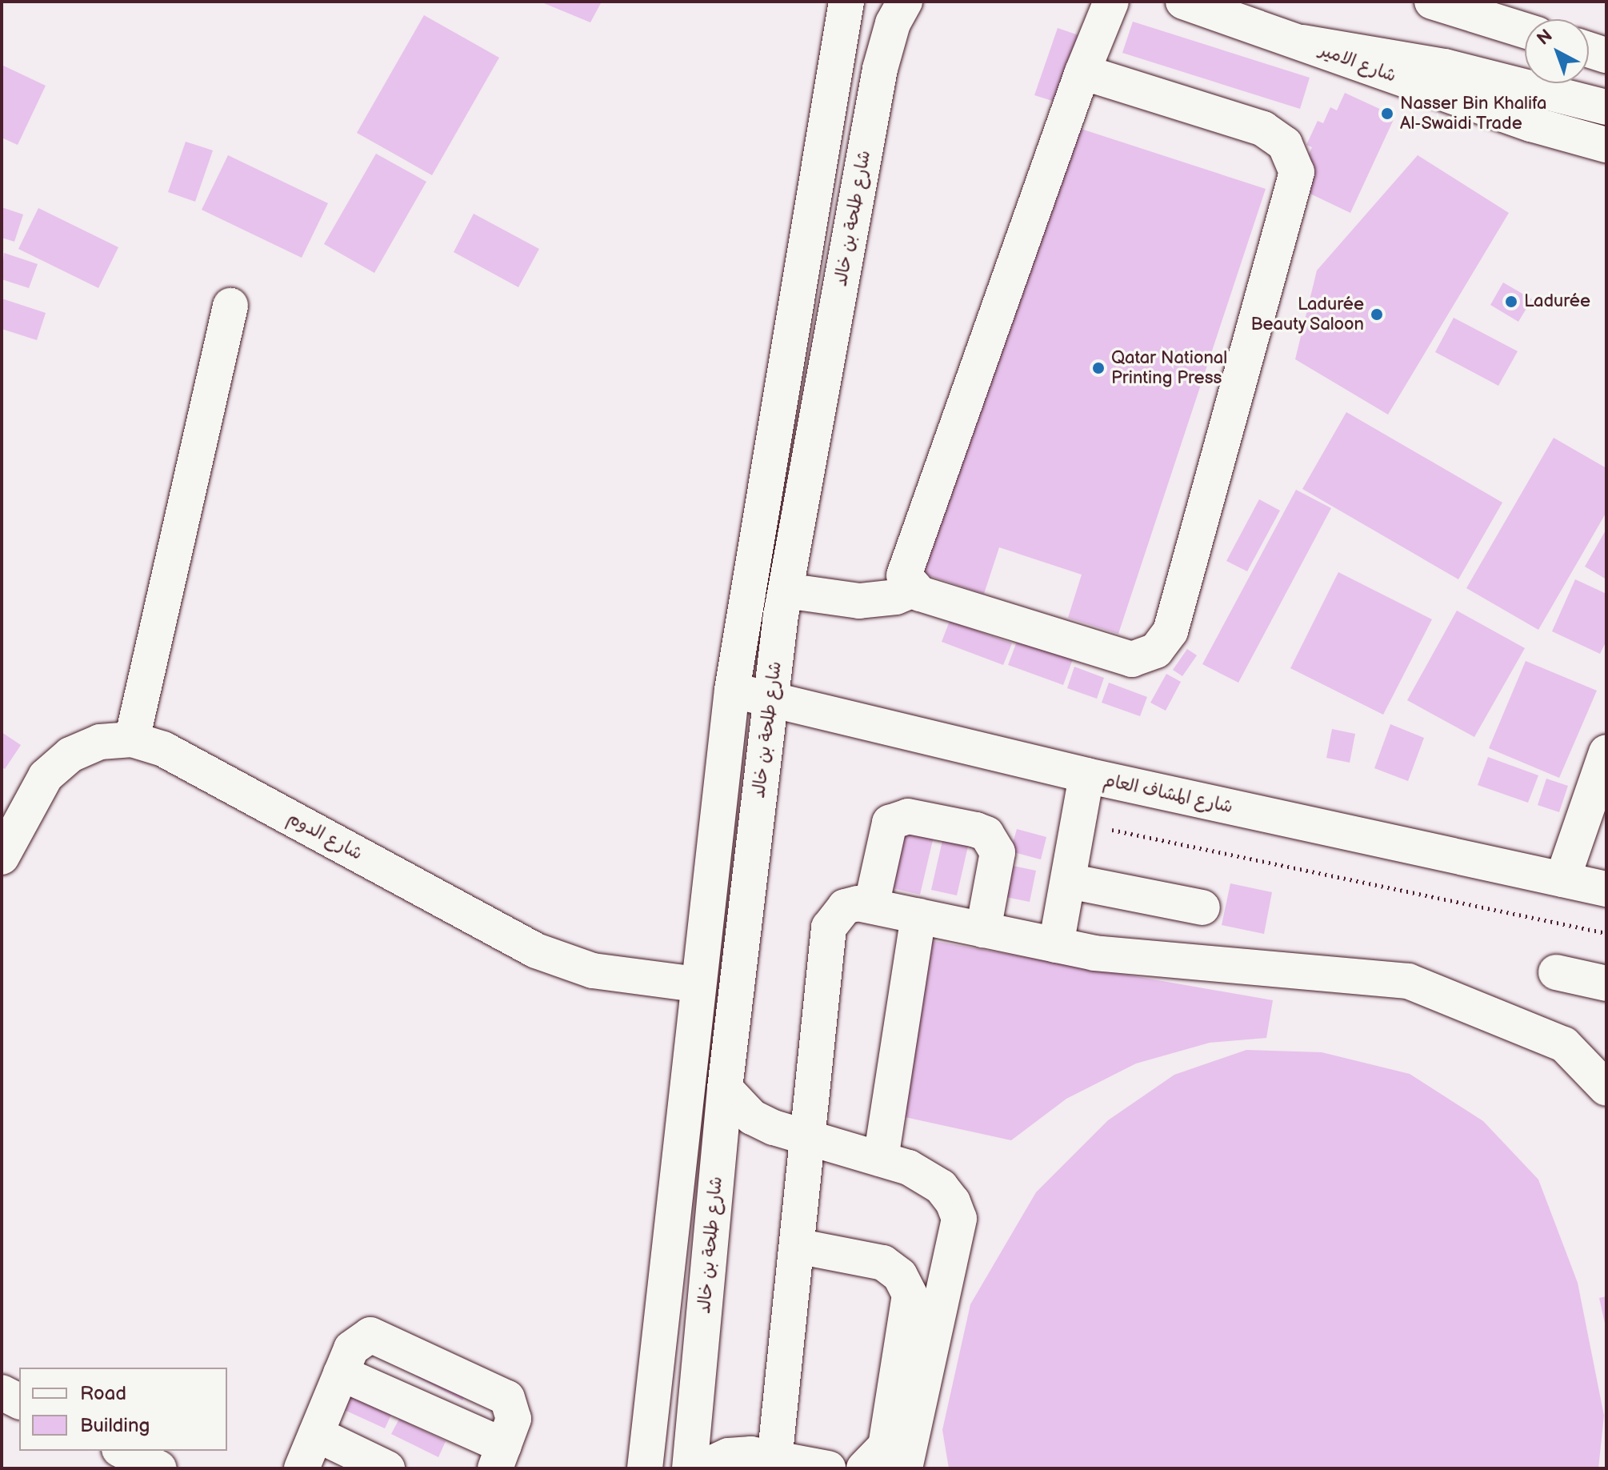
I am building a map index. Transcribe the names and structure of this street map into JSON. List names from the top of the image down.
{
  "streets": {
    "main road": [
      "شارع الامير",
      "شارع طلحة بن خالد",
      "شارع المشاف العام",
      "شارع الدوم"
    ]
  },
  "crossings": [
    ["شارع طلحة بن خالد", "شارع المشاف العام"]
  ],
  "places": [
    "Nasser Bin Khalifa Al-Swaidi Trade",
    "Ladurée",
    "Ladurée Beauty Saloon",
    "Qatar National Printing Press"
  ],
  "legend": ["Road", "Building"],
  "north": "top left"
}
